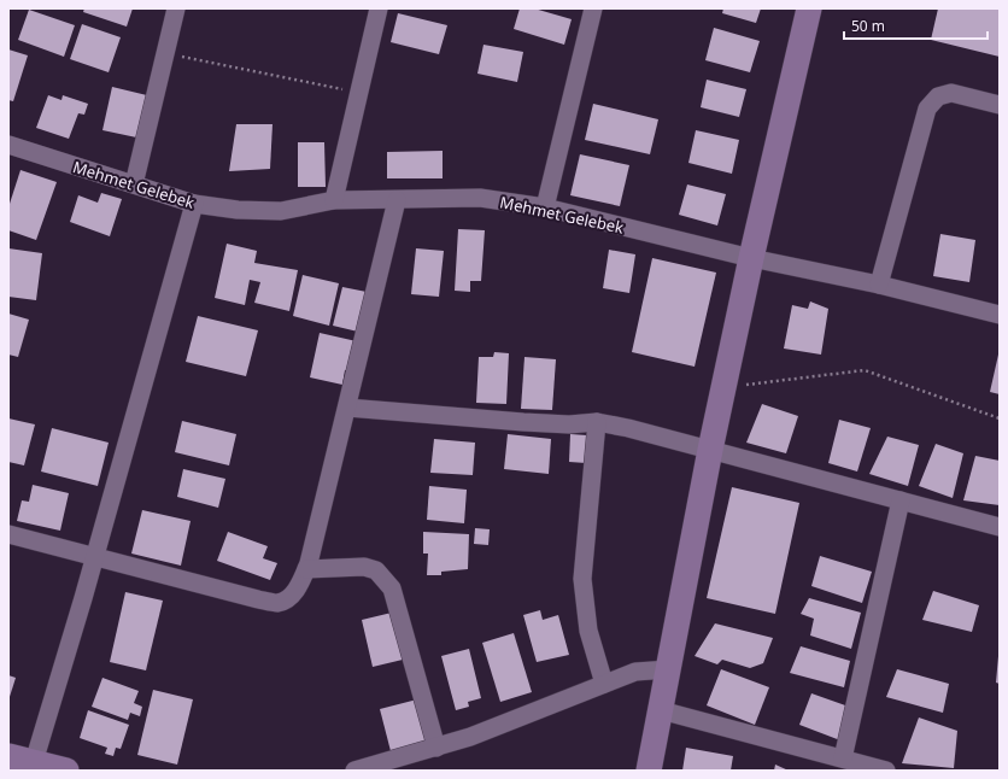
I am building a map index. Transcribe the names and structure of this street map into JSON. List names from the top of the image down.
{
  "streets": {
    "street": ["Mehmet Gelebek"]
  },
  "scale_bar": "50 m"
}
